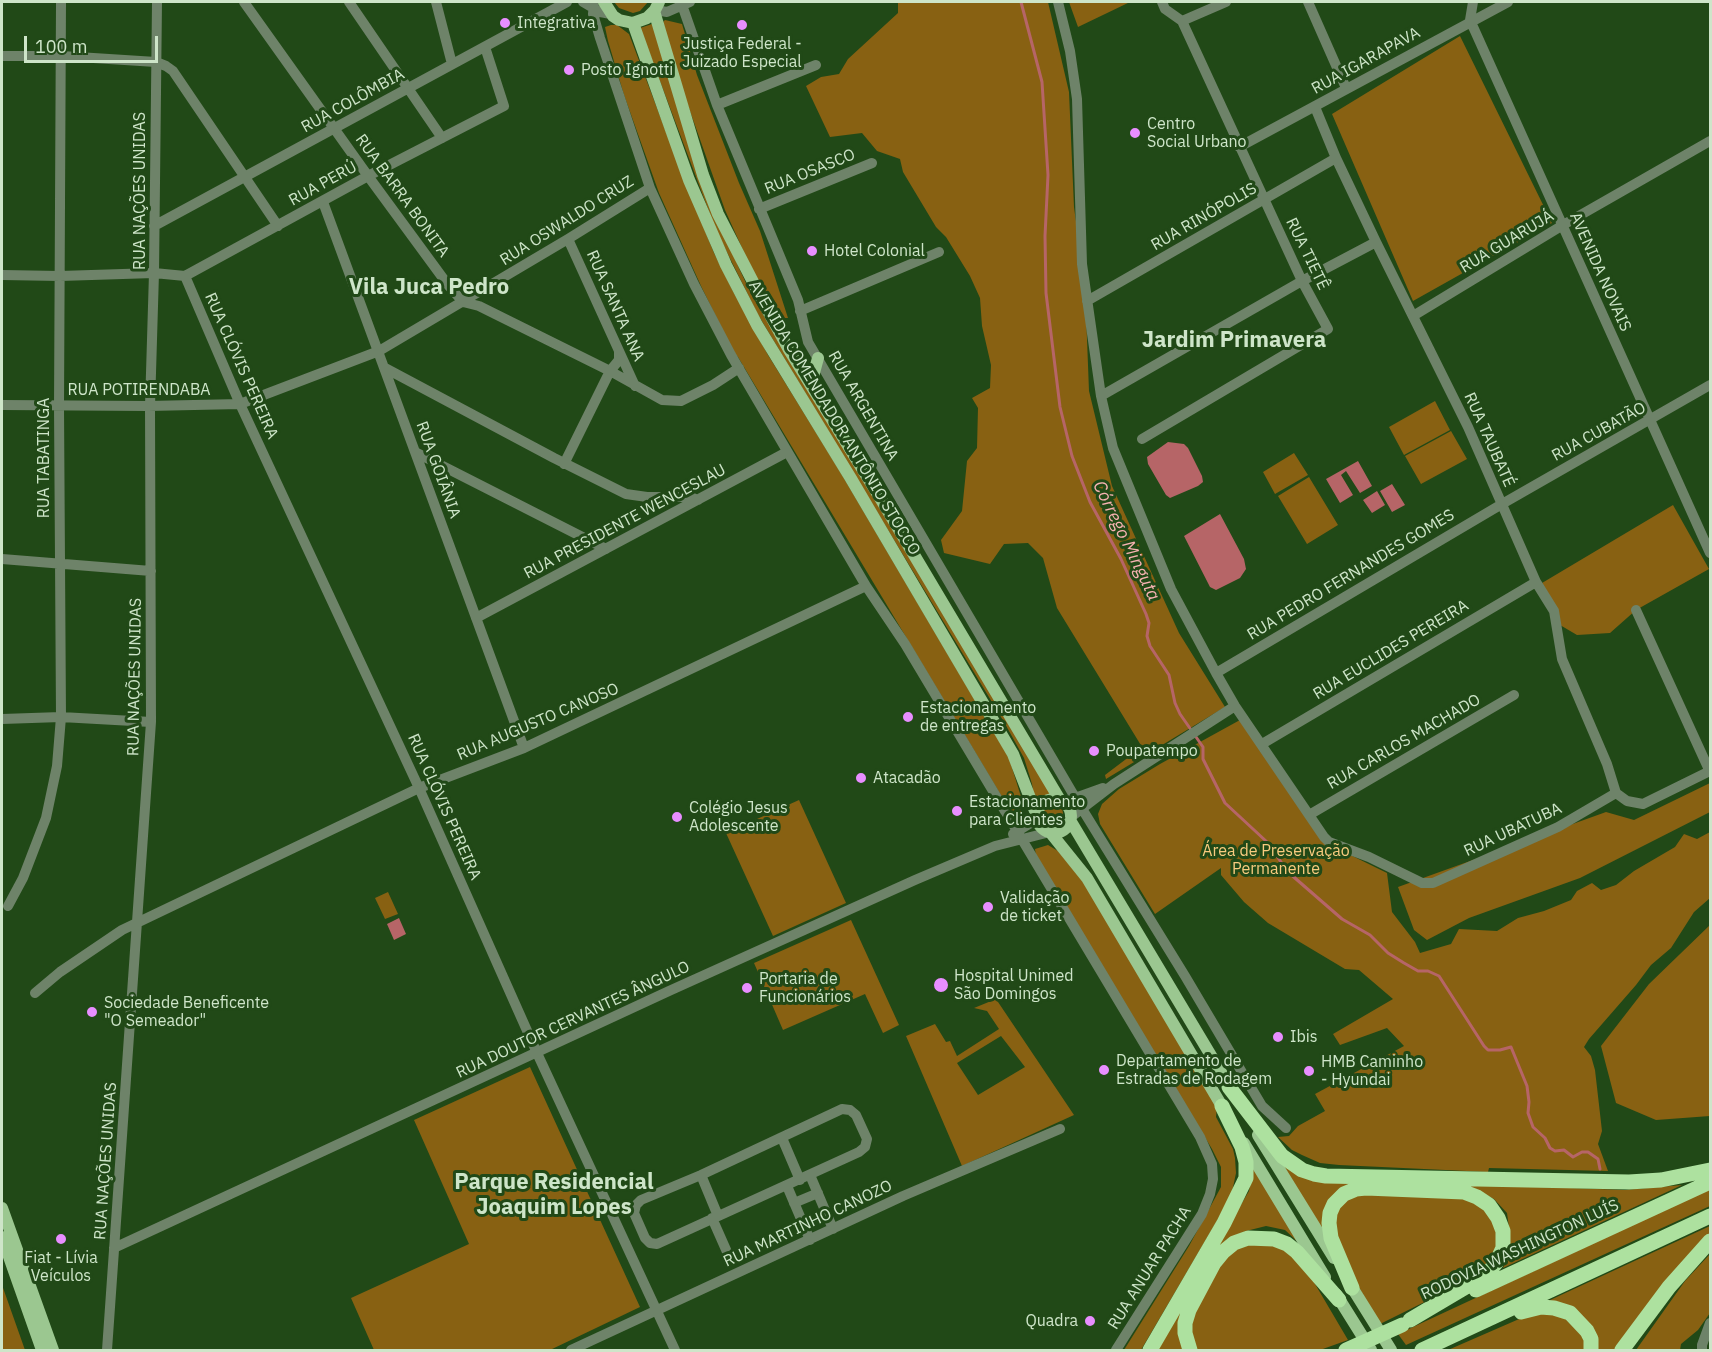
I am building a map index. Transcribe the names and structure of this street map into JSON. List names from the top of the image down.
{
  "streets": {
    "highway": ["RODOVIA WASHINGTON LUÍS"],
    "main road": ["AVENIDA COMENDADOR ANTÔNIO STOCCO"],
    "street": [
      "RUA IGARAPAVA",
      "RUA COLÔMBIA",
      "RUA OSASCO",
      "RUA PERÚ",
      "RUA NAÇÕES UNIDAS",
      "RUA BARRA BONITA",
      "RUA RINÓPOLIS",
      "RUA OSWALDO CRUZ",
      "RUA GUARUJÁ",
      "RUA TIETÊ",
      "AVENIDA NOVAIS",
      "RUA SANTA ANA",
      "RUA CLÓVIS PEREIRA",
      "RUA POTIRENDABA",
      "RUA ARGENTINA",
      "RUA CUBATÃO",
      "RUA TAUBATÉ",
      "RUA TABATINGA",
      "RUA GOIÂNIA",
      "RUA PRESIDENTE WENCESLAU",
      "RUA PEDRO FERNANDES GOMES",
      "RUA EUCLIDES PEREIRA",
      "RUA AUGUSTO CANOSO",
      "RUA CARLOS MACHADO",
      "RUA UBATUBA",
      "RUA DOUTOR CERVANTES ÂNGULO",
      "RUA MARTINHO CANOZO",
      "RUA ANUAR PACHA"
    ]
  },
  "crossings": [
    ["RUA IGARAPAVA", "RUA TIETÊ"],
    ["RUA IGARAPAVA", "AVENIDA NOVAIS"],
    ["RUA IGARAPAVA", "RUA TAUBATÉ"],
    ["RUA COLÔMBIA", "RUA PERÚ"],
    ["RUA COLÔMBIA", "RUA NAÇÕES UNIDAS"],
    ["RUA COLÔMBIA", "RUA BARRA BONITA"],
    ["RUA OSASCO", "RUA ARGENTINA"],
    ["RUA PERÚ", "RUA BARRA BONITA"],
    ["RUA PERÚ", "RUA CLÓVIS PEREIRA"],
    ["RUA PERÚ", "RUA GOIÂNIA"],
    ["RUA NAÇÕES UNIDAS", "RUA POTIRENDABA"],
    ["RUA NAÇÕES UNIDAS", "RUA AUGUSTO CANOSO"],
    ["RUA NAÇÕES UNIDAS", "RUA DOUTOR CERVANTES ÂNGULO"],
    ["RUA BARRA BONITA", "RUA OSWALDO CRUZ"],
    ["RUA RINÓPOLIS", "RUA TIETÊ"],
    ["RUA RINÓPOLIS", "RUA TAUBATÉ"],
    ["RUA OSWALDO CRUZ", "RUA SANTA ANA"],
    ["RUA OSWALDO CRUZ", "RUA CLÓVIS PEREIRA"],
    ["RUA OSWALDO CRUZ", "RUA POTIRENDABA"],
    ["RUA OSWALDO CRUZ", "RUA GOIÂNIA"],
    ["RUA GUARUJÁ", "AVENIDA NOVAIS"],
    ["RUA GUARUJÁ", "RUA TAUBATÉ"],
    ["AVENIDA NOVAIS", "RUA CUBATÃO"],
    ["RUA CLÓVIS PEREIRA", "RUA POTIRENDABA"],
    ["RUA CLÓVIS PEREIRA", "RUA AUGUSTO CANOSO"],
    ["RUA CLÓVIS PEREIRA", "RUA DOUTOR CERVANTES ÂNGULO"],
    ["RUA CLÓVIS PEREIRA", "RUA MARTINHO CANOZO"],
    ["RUA POTIRENDABA", "RUA TABATINGA"],
    ["RUA ARGENTINA", "AVENIDA COMENDADOR ANTÔNIO STOCCO"],
    ["RUA ARGENTINA", "RUA DOUTOR CERVANTES ÂNGULO"],
    ["AVENIDA COMENDADOR ANTÔNIO STOCCO", "RUA DOUTOR CERVANTES ÂNGULO"],
    ["RUA CUBATÃO", "RUA TAUBATÉ"],
    ["RUA CUBATÃO", "RUA PEDRO FERNANDES GOMES"],
    ["RUA TAUBATÉ", "RUA PEDRO FERNANDES GOMES"],
    ["RUA TAUBATÉ", "RUA EUCLIDES PEREIRA"],
    ["RUA TAUBATÉ", "RUA UBATUBA"],
    ["RUA GOIÂNIA", "RUA PRESIDENTE WENCESLAU"],
    ["RUA GOIÂNIA", "RUA AUGUSTO CANOSO"],
    ["RUA CARLOS MACHADO", "RUA UBATUBA"],
    ["RUA DOUTOR CERVANTES ÂNGULO", "RUA ANUAR PACHA"]
  ],
  "districts": ["Vila Juca Pedro", "Jardim Primavera", "Parque Residencial Joaquim Lopes"],
  "water": ["Córrego Minguta"],
  "parks": ["Área de Preservação Permanente"],
  "places": [
    "Integrativa",
    "Justiça Federal - Juizado Especial",
    "Posto Ignotti",
    "Centro Social Urbano",
    "Hotel Colonial",
    "Estacionamento de entregas",
    "Poupatempo",
    "Atacadão",
    "Estacionamento para Clientes",
    "Colégio Jesus Adolescente",
    "Validação de ticket",
    "Hospital Unimed São Domingos",
    "Portaria de Funcionários",
    "Sociedade Beneficente \"O Semeador\"",
    "Ibis",
    "Departamento de Estradas de Rodagem",
    "HMB Caminho - Hyundai",
    "Fiat - Lívia Veículos",
    "Quadra"
  ],
  "scale_bar": "100 m"
}
